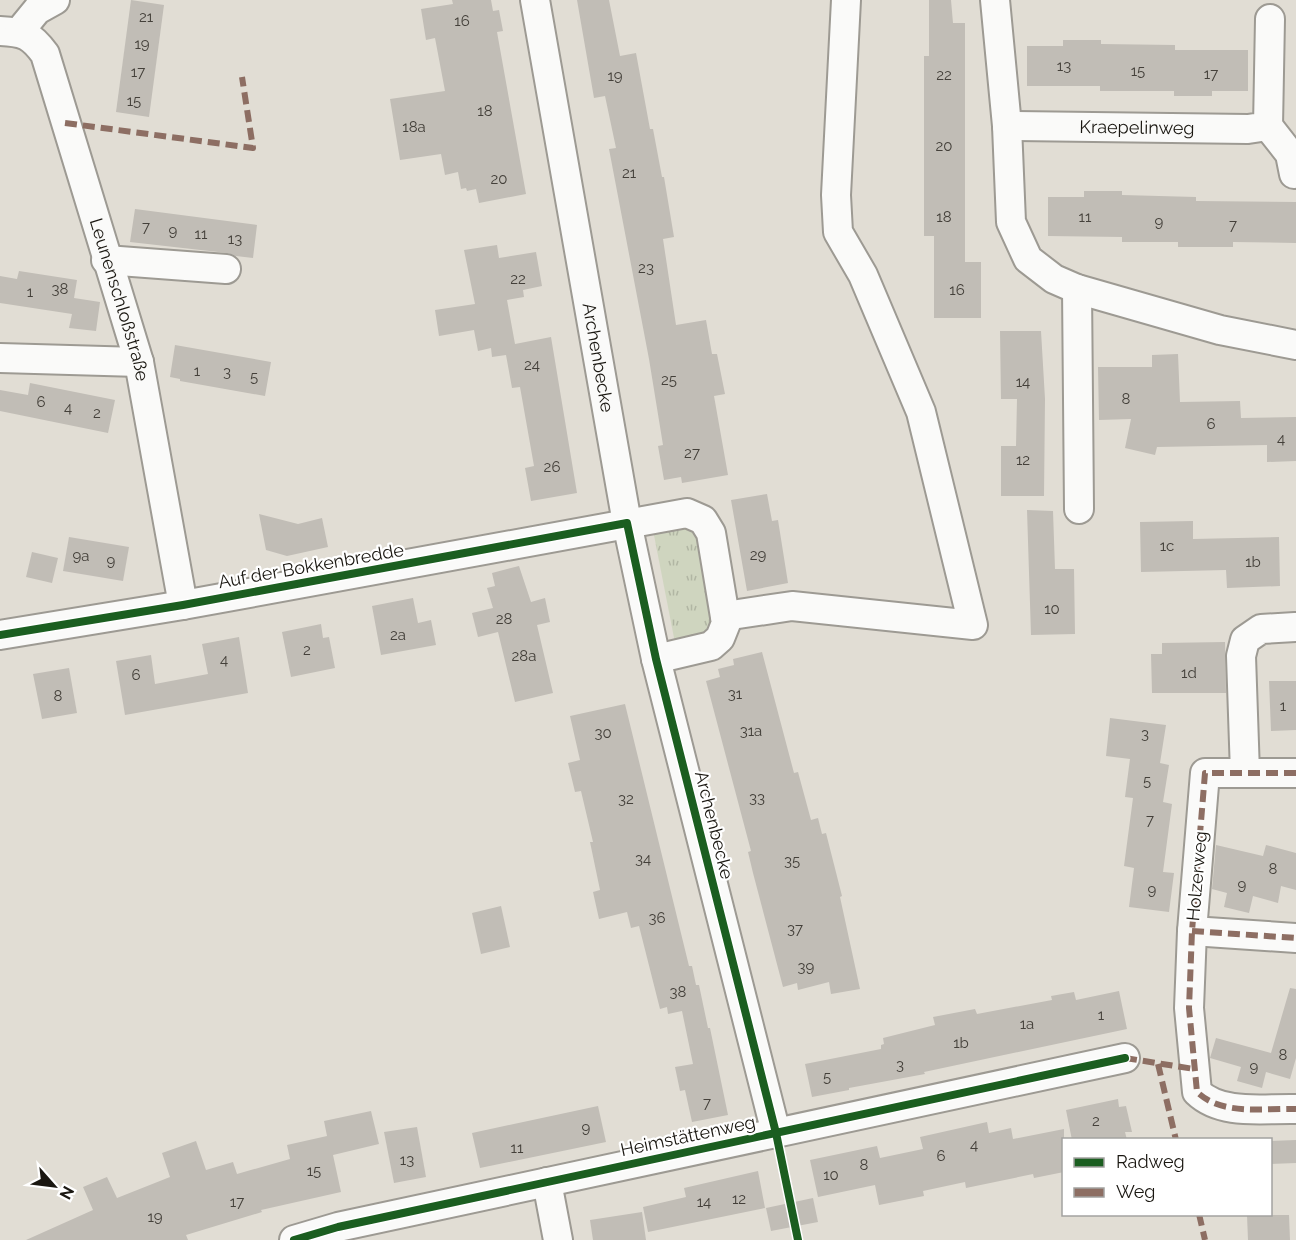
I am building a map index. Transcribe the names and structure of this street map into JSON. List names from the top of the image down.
{
  "streets": {
    "street": [
      "Kraepelinweg",
      "Leunenschloßstraße",
      "Archenbecke",
      "Auf der Bokkenbredde",
      "Holzerweg",
      "Heimstättenweg"
    ]
  },
  "crossings": [
    ["Leunenschloßstraße", "Auf der Bokkenbredde"],
    ["Archenbecke", "Auf der Bokkenbredde"],
    ["Archenbecke", "Heimstättenweg"]
  ],
  "house_numbers": [
    "21",
    "16",
    "19",
    "13",
    "15",
    "17",
    "17",
    "22",
    "19",
    "15",
    "18",
    "18a",
    "20",
    "21",
    "20",
    "18",
    "11",
    "9",
    "7",
    "7",
    "9",
    "11",
    "13",
    "23",
    "22",
    "38",
    "16",
    "1",
    "24",
    "1",
    "3",
    "5",
    "25",
    "14",
    "8",
    "6",
    "4",
    "2",
    "6",
    "4",
    "27",
    "12",
    "26",
    "1c",
    "29",
    "9a",
    "9",
    "1b",
    "10",
    "28",
    "2a",
    "2",
    "28a",
    "4",
    "1d",
    "6",
    "31",
    "8",
    "1",
    "31a",
    "30",
    "3",
    "5",
    "33",
    "32",
    "7",
    "34",
    "35",
    "8",
    "9",
    "9",
    "36",
    "37",
    "39",
    "38",
    "1",
    "1a",
    "1b",
    "8",
    "3",
    "9",
    "5",
    "7",
    "2",
    "9",
    "4",
    "11",
    "6",
    "13",
    "8",
    "15",
    "10",
    "12",
    "17",
    "14",
    "19"
  ],
  "legend": ["Radweg", "Weg"],
  "north": "bottom right"
}
